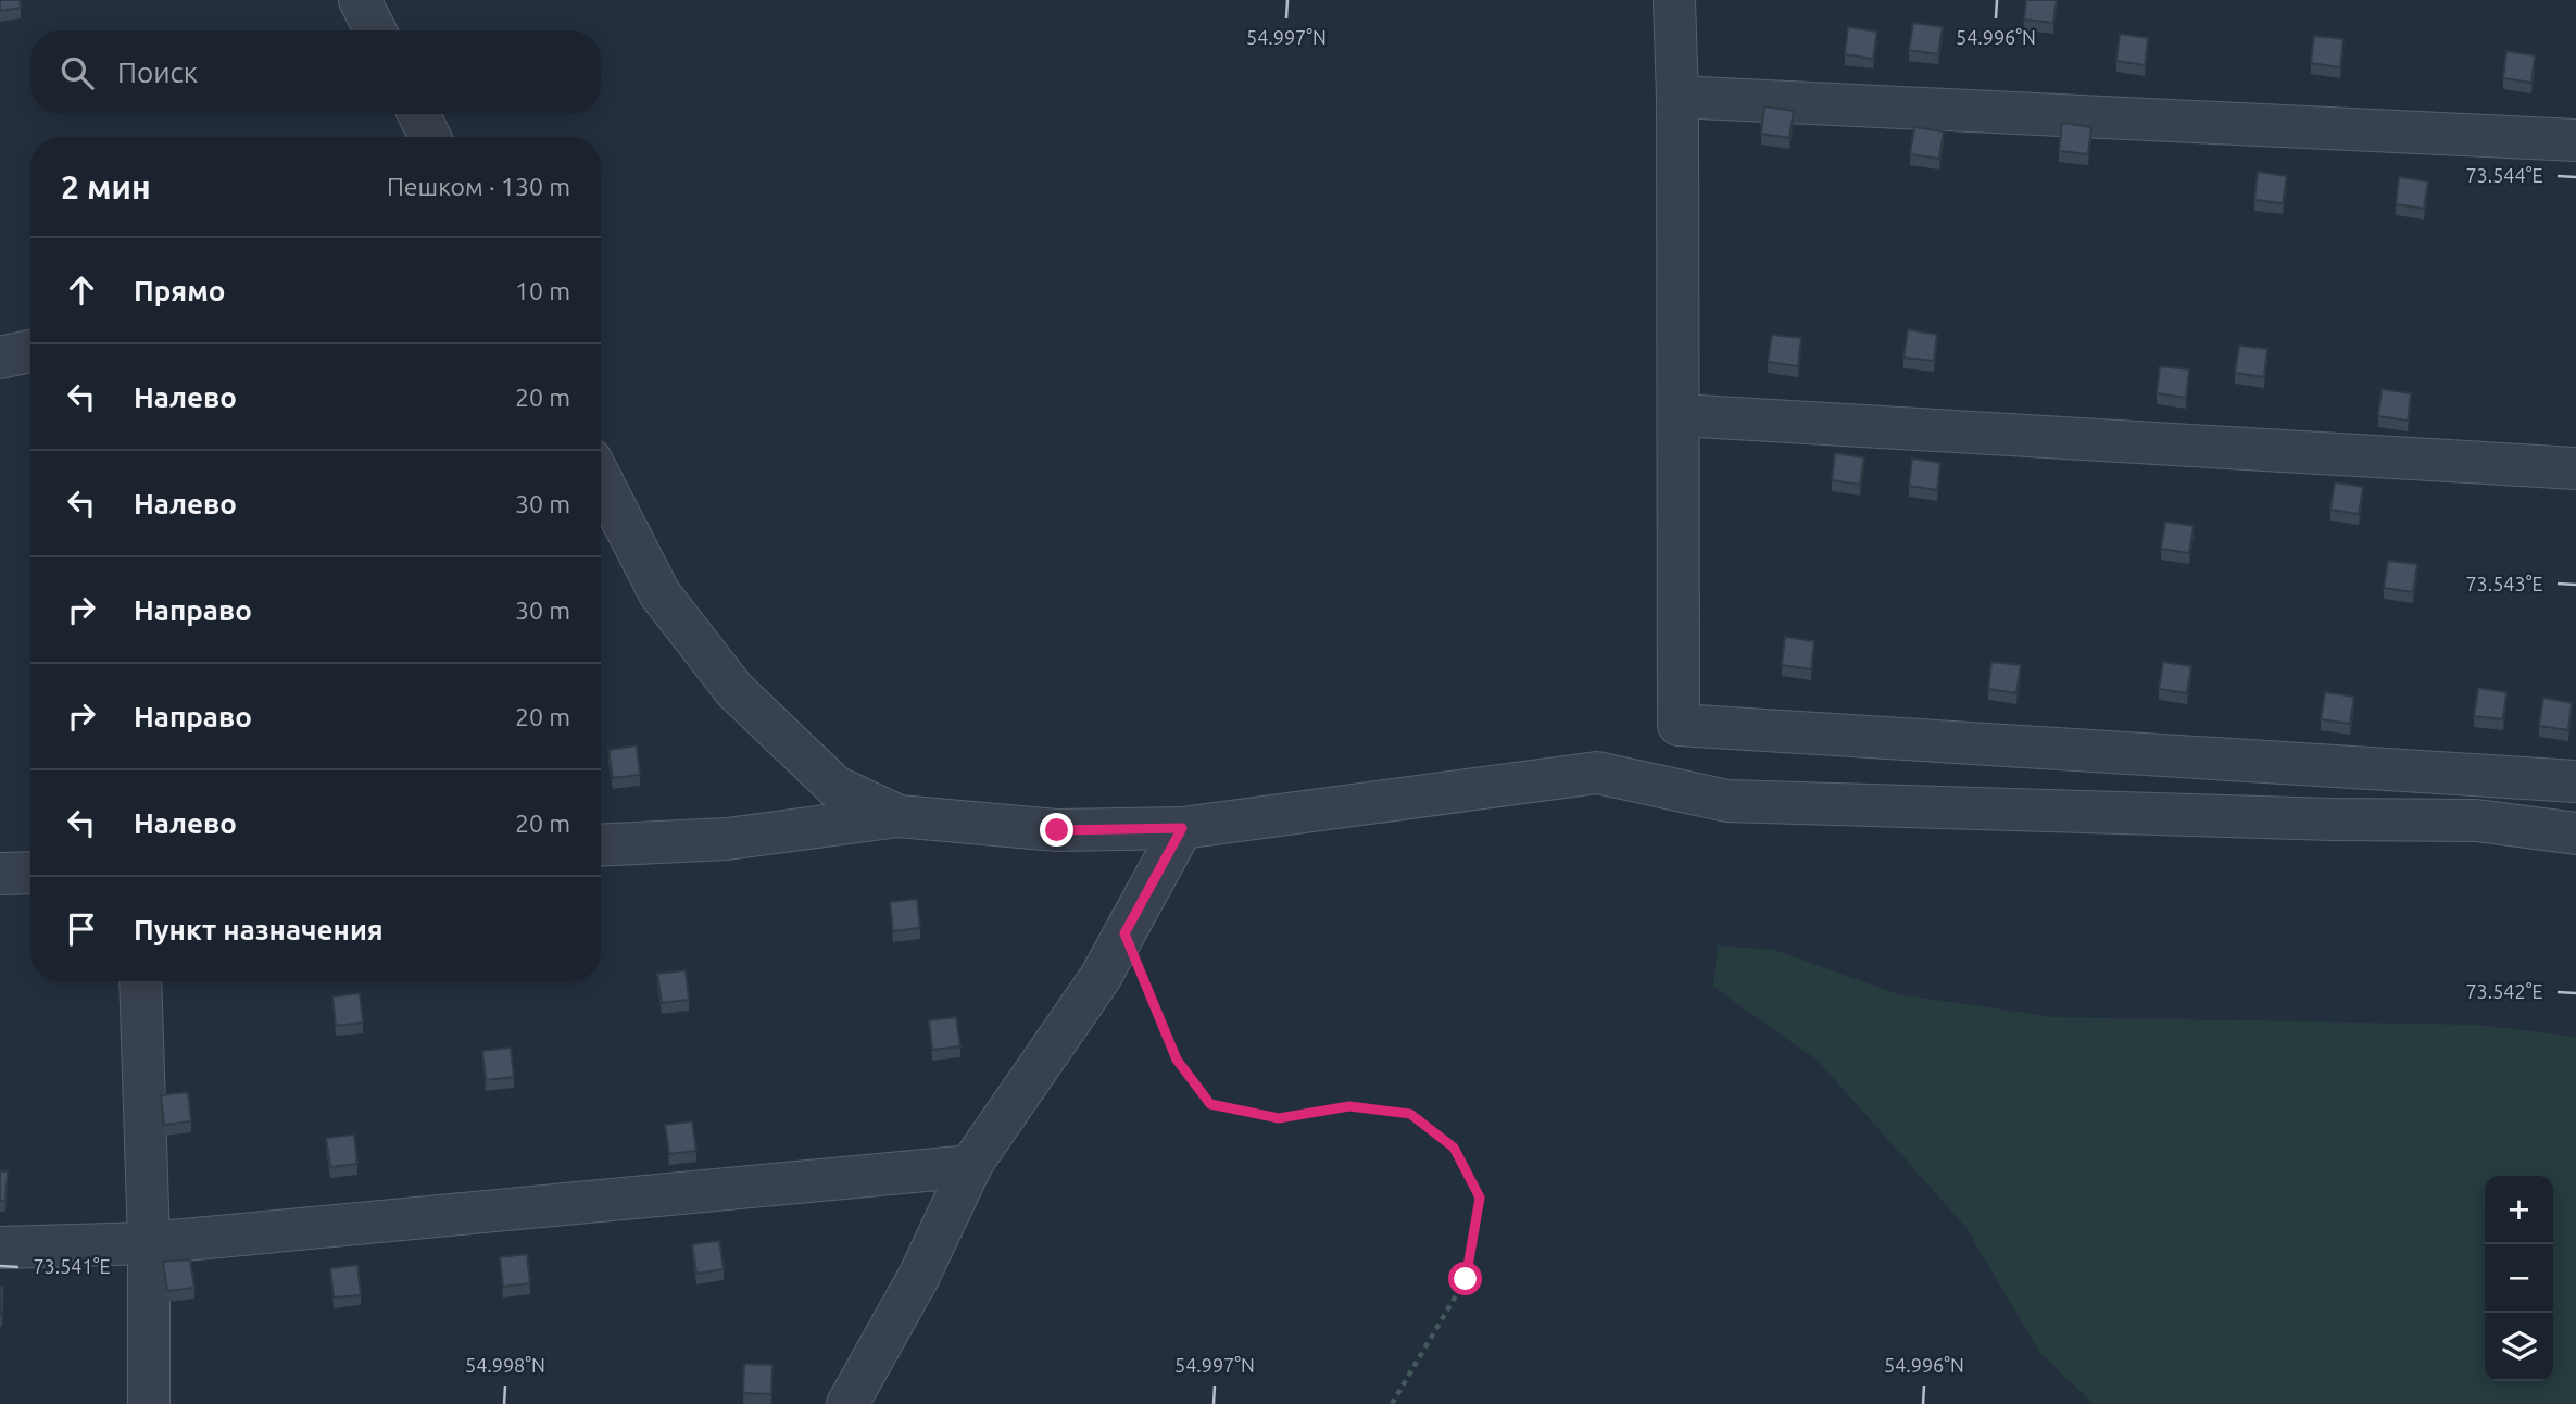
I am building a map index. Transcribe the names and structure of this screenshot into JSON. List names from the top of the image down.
{
  "page": {
    "search": "Поиск",
    "heading": ["2 мин", "Пешком · 130 m"],
    "list": [
      ["Прямо", "10 m"],
      ["Налево", "20 m"],
      ["Налево", "30 m"],
      ["Направо", "30 m"],
      ["Направо", "20 m"],
      ["Налево", "20 m"],
      "Пункт назначения"
    ],
    "map_buttons": ["+", "−"]
  },
  "coordinates": [
    "54.997°N",
    "54.996°N",
    "73.544°E",
    "73.543°E",
    "73.542°E",
    "73.541°E",
    "54.998°N"
  ]
}
